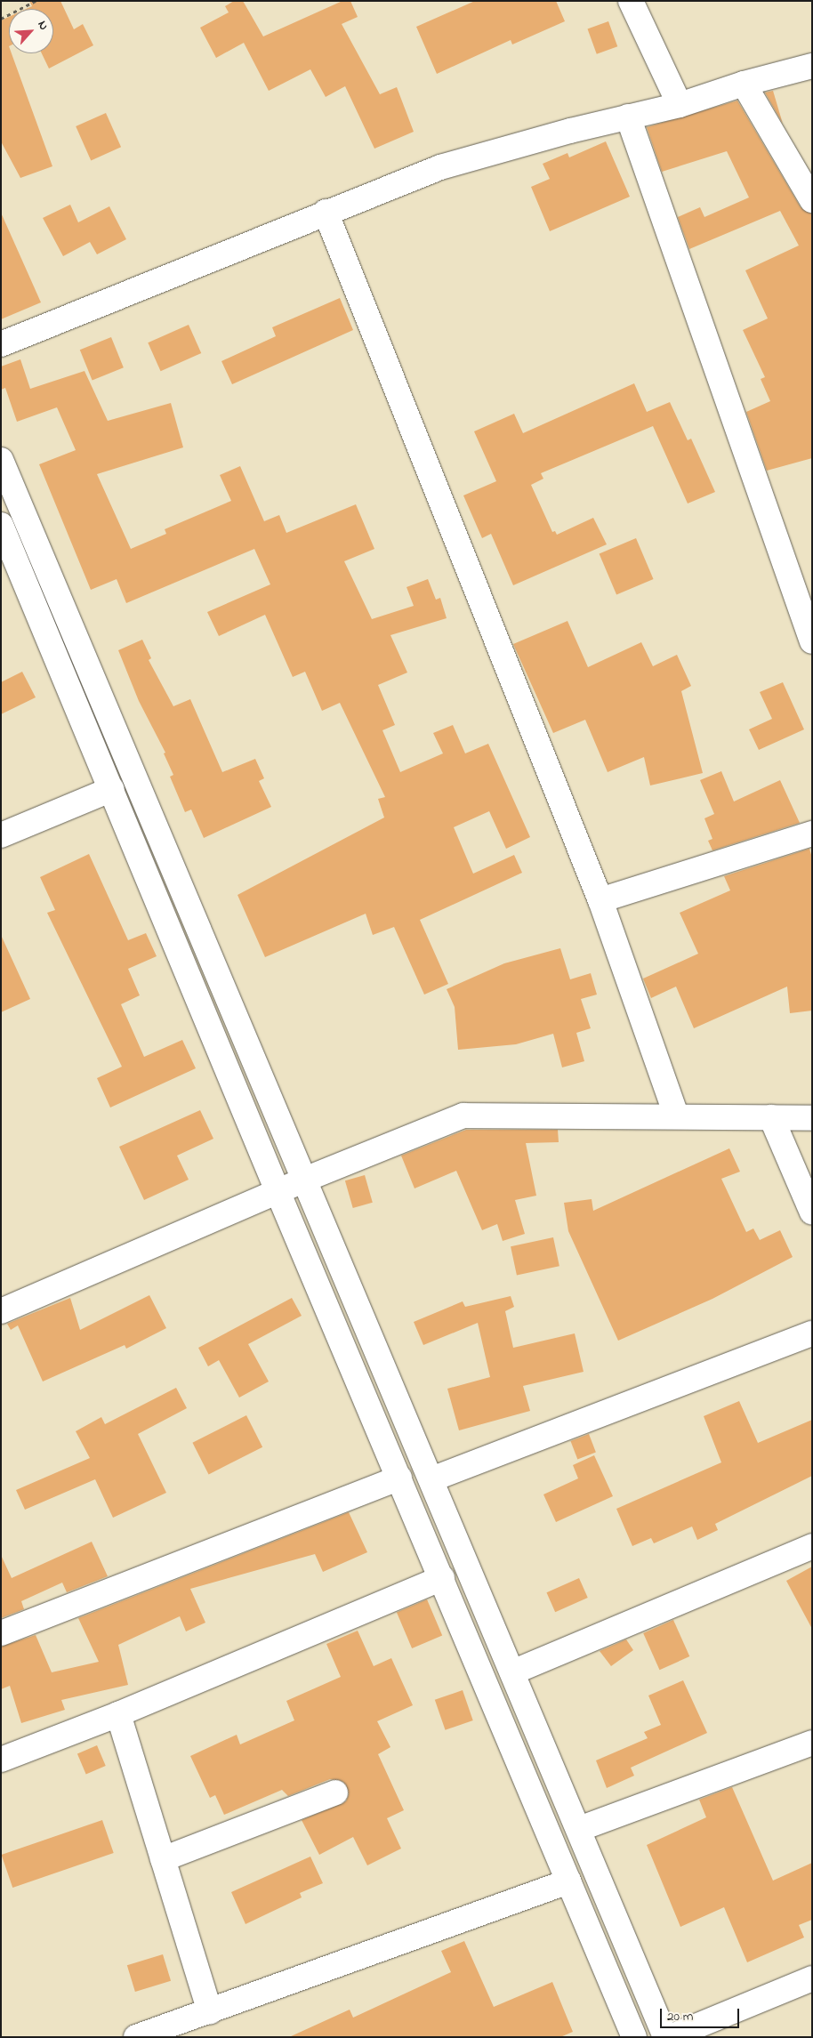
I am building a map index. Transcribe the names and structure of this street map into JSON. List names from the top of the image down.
{
  "scale_bar": "20 m",
  "north": "top right"
}
